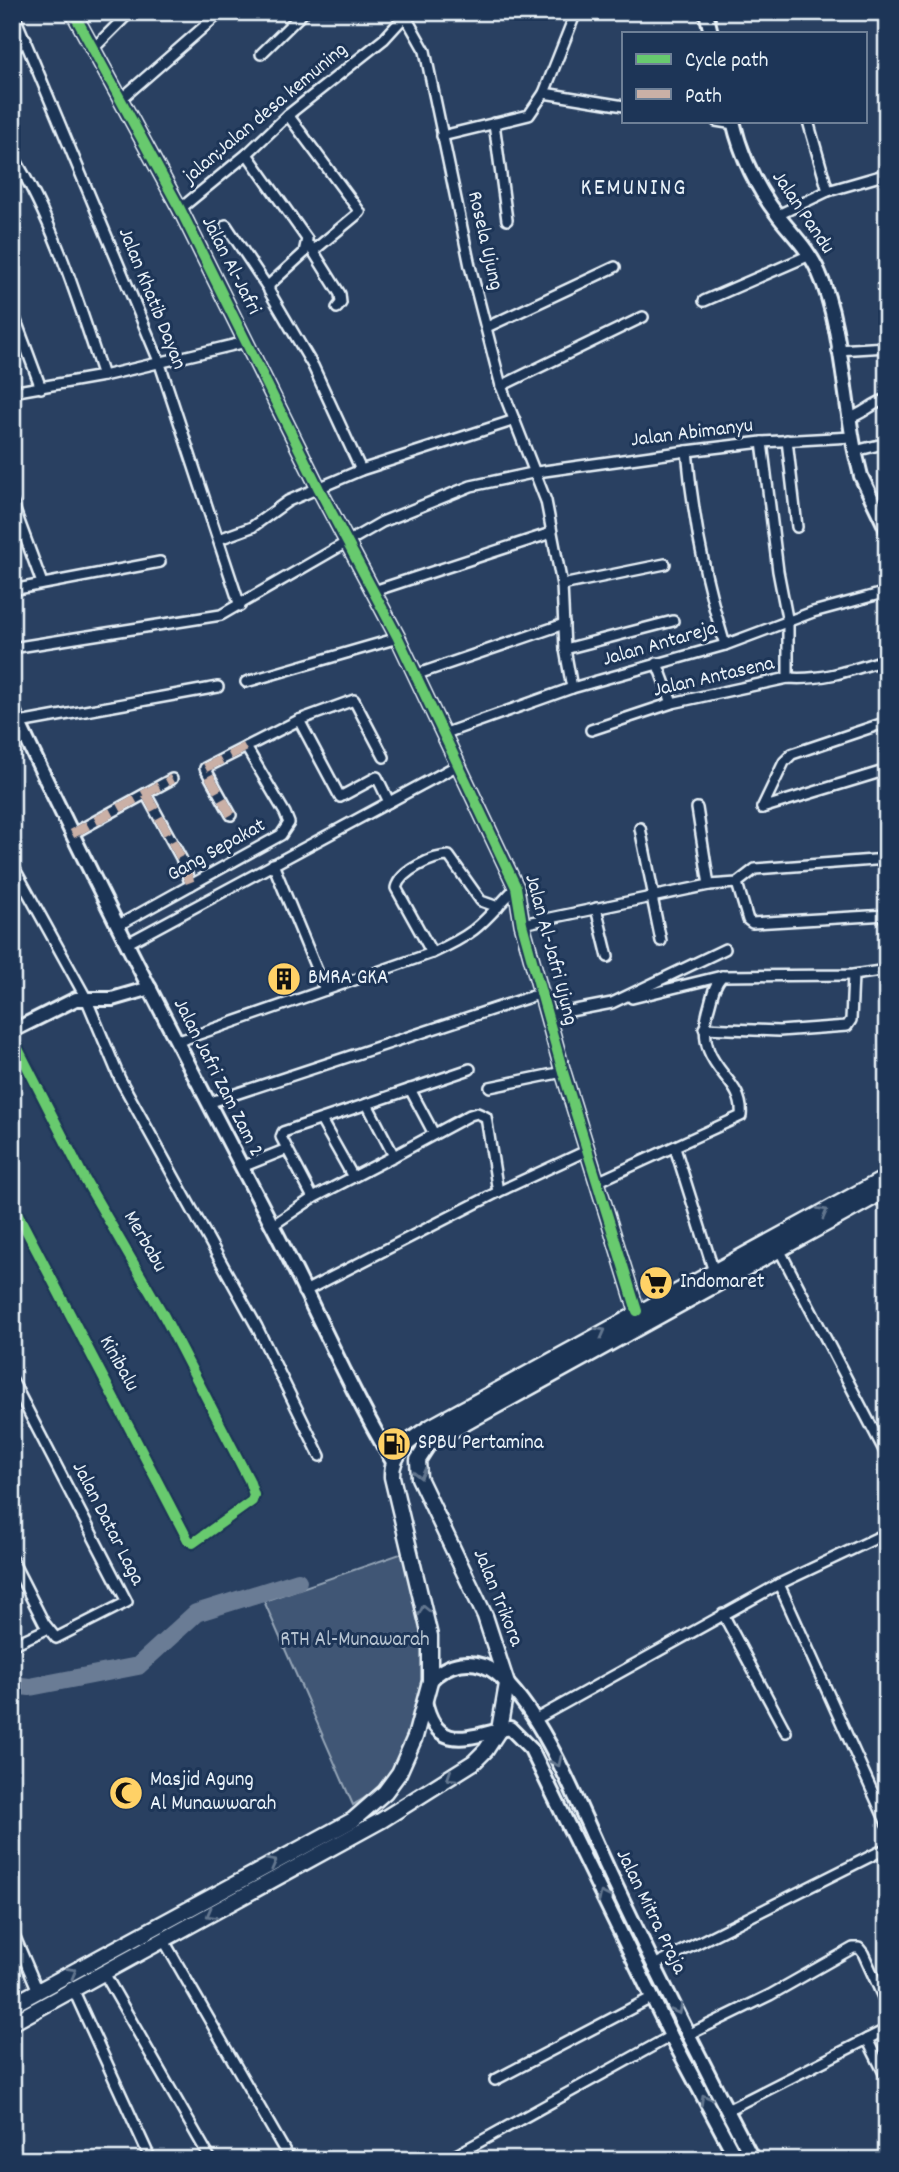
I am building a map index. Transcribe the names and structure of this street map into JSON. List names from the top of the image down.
{
  "streets": {
    "main road": ["Jalan Trikora"],
    "street": [
      "jalan;Jalan desa kemuning",
      "Jalan Pandu",
      "Rosela Ujung",
      "Jalan Al-Jafri",
      "Jalan Khatib Dayan",
      "Jalan Abimanyu",
      "Jalan Antareja",
      "Jalan Antasena",
      "Gang Sepakat",
      "Jalan Al-Jafri Ujung",
      "Jalan Jafri Zam Zam 2",
      "Merbabu",
      "Kinibalu",
      "Jalan Datar Laga",
      "Jalan Mitra Praja"
    ]
  },
  "crossings": [
    ["jalan;Jalan desa kemuning", "Rosela Ujung"],
    ["jalan;Jalan desa kemuning", "Jalan Al-Jafri"],
    ["Jalan Pandu", "Jalan Abimanyu"],
    ["Rosela Ujung", "Jalan Abimanyu"],
    ["Rosela Ujung", "Jalan Antareja"],
    ["Jalan Al-Jafri", "Jalan Abimanyu"],
    ["Jalan Al-Jafri", "Jalan Al-Jafri Ujung"],
    ["Jalan Khatib Dayan", "Jalan Abimanyu"],
    ["Jalan Abimanyu", "Jalan Al-Jafri Ujung"],
    ["Jalan Antareja", "Jalan Al-Jafri Ujung"],
    ["Gang Sepakat", "Jalan Jafri Zam Zam 2"],
    ["Jalan Al-Jafri Ujung", "Jalan Trikora"],
    ["Jalan Jafri Zam Zam 2", "Jalan Trikora"],
    ["Merbabu", "Kinibalu"],
    ["Jalan Trikora", "Jalan Mitra Praja"]
  ],
  "districts": ["KEMUNING"],
  "parks": ["RTH Al-Munawarah"],
  "places": {
    "building": ["BMRA GKA"],
    "supermarket": ["Indomaret"],
    "fuel station": ["SPBU Pertamina"],
    "mosque": ["Masjid Agung Al Munawwarah"]
  },
  "legend": ["Cycle path", "Path"]
}
